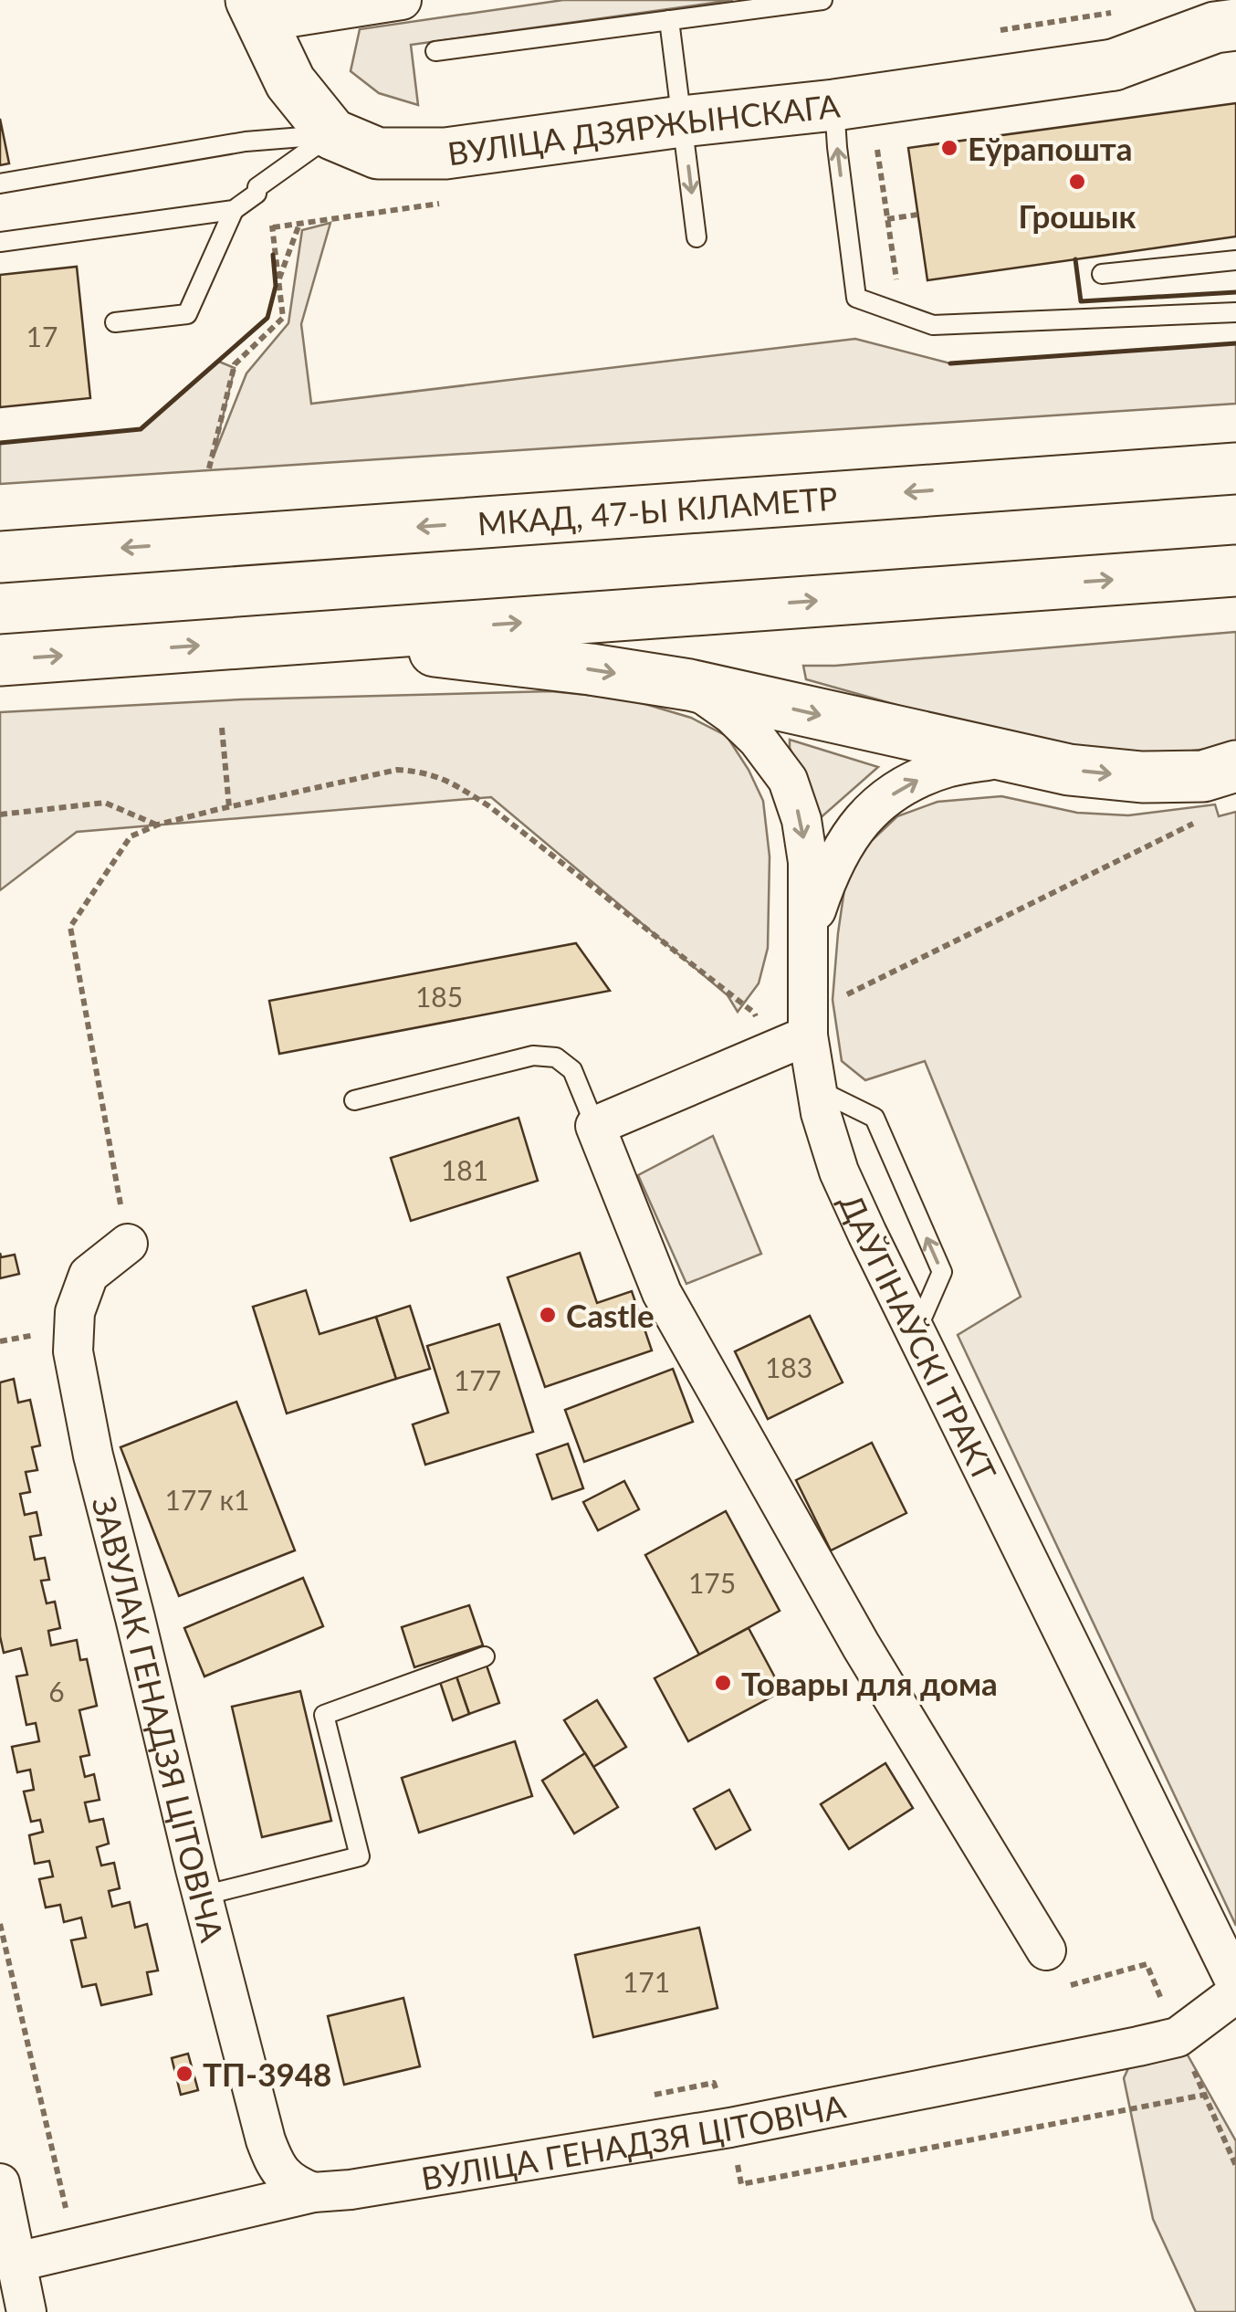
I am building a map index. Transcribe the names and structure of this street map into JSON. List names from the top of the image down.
{
  "streets": {
    "main road": ["ВУЛІЦА ДЗЯРЖЫНСКАГА", "МКАД, 47-Ы КІЛАМЕТР"],
    "street": ["ДАЎГІНАЎСКІ ТРАКТ", "ЗАВУЛАК ГЕНАДЗЯ ЦІТОВІЧА", "ВУЛІЦА ГЕНАДЗЯ ЦІТОВІЧА"]
  },
  "crossings": [
    ["ЗАВУЛАК ГЕНАДЗЯ ЦІТОВІЧА", "ВУЛІЦА ГЕНАДЗЯ ЦІТОВІЧА"]
  ],
  "places": [
    "Еўрапошта",
    "Грошык",
    "Castle",
    "Товары для дома",
    "ТП-3948"
  ],
  "house_numbers": [
    "17",
    "185",
    "181",
    "183",
    "177",
    "177 к1",
    "175",
    "6",
    "171"
  ]
}
